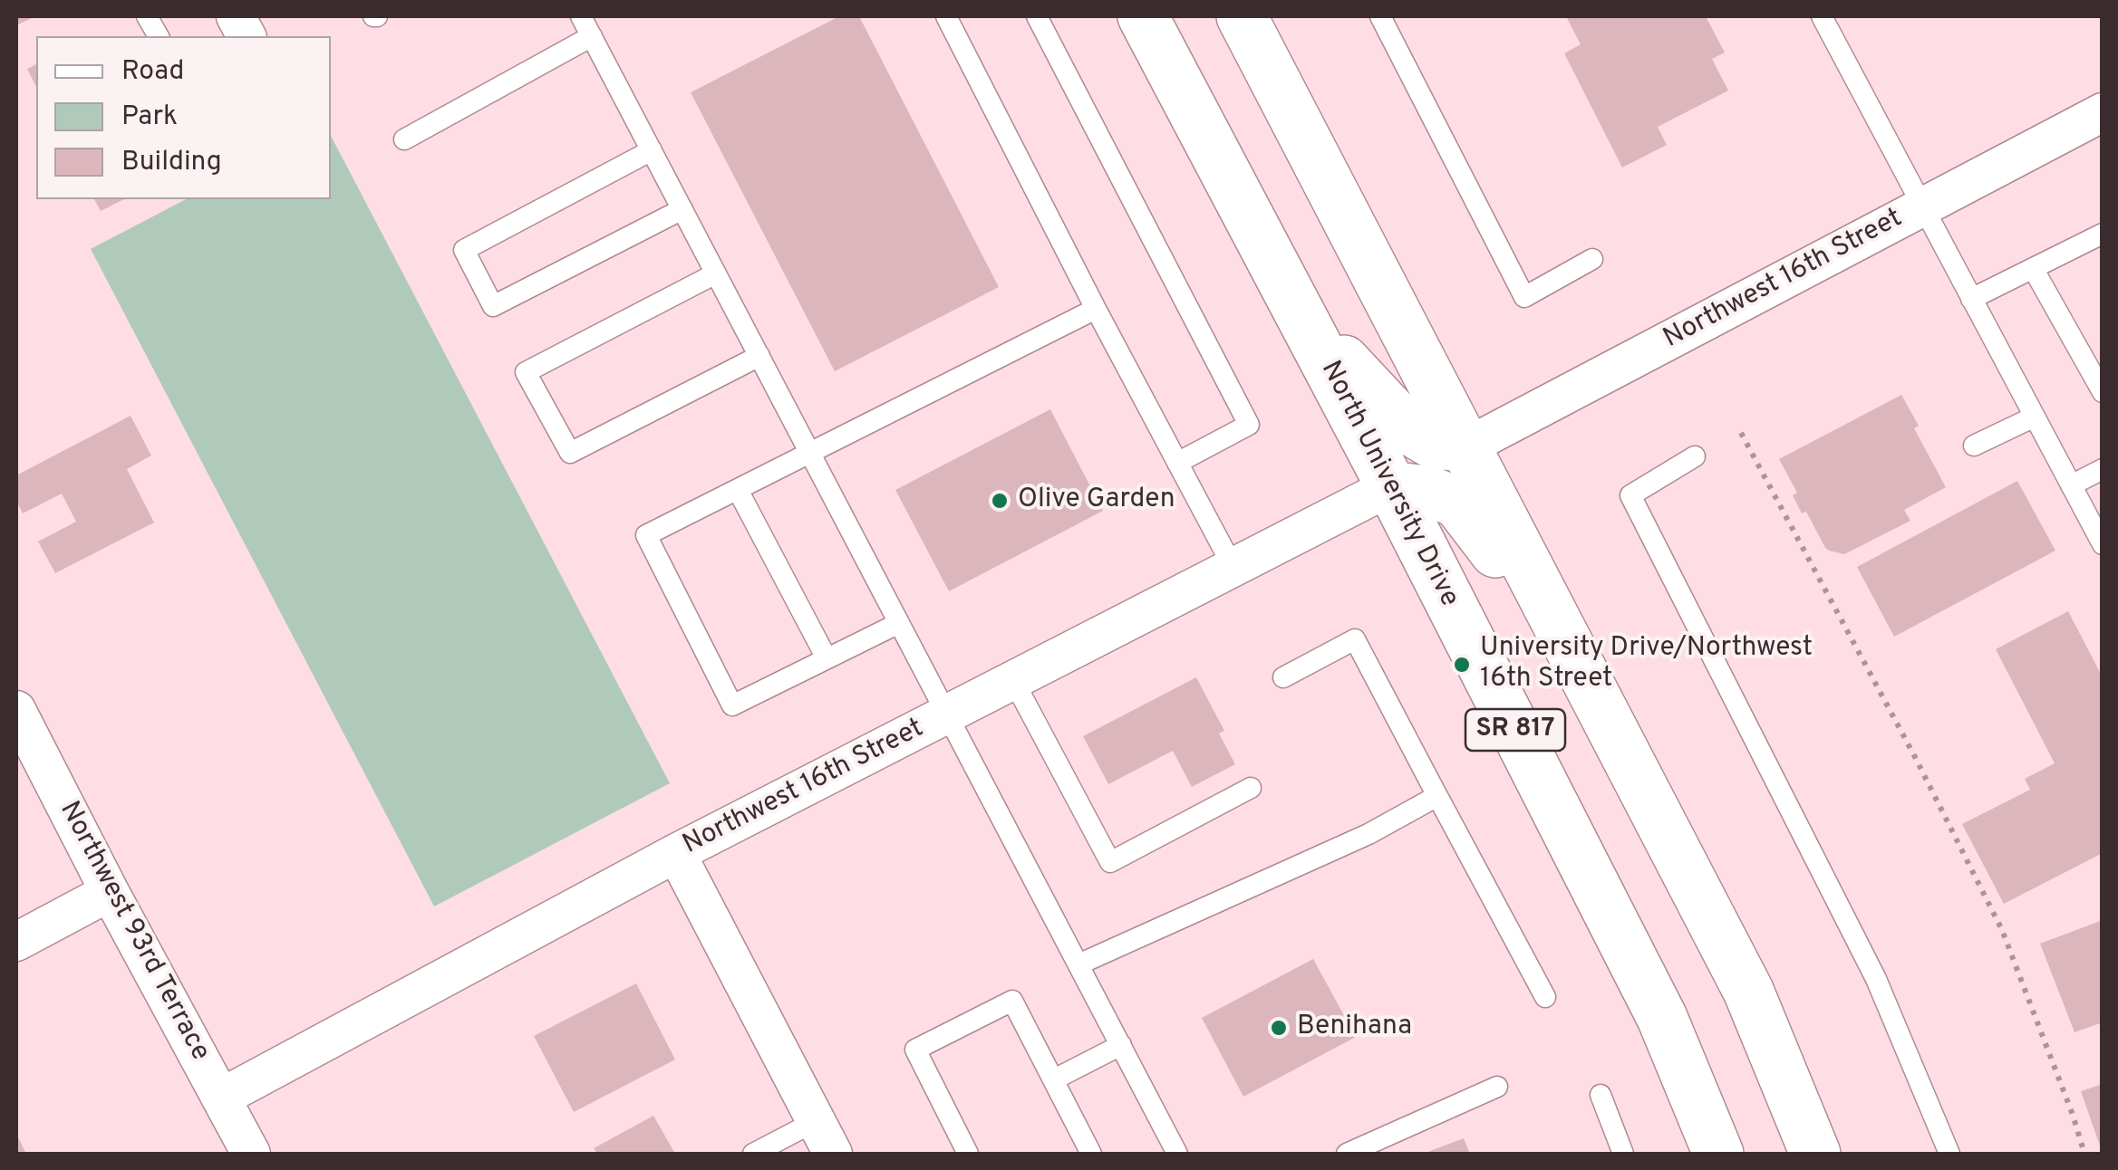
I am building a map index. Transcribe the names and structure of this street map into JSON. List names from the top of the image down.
{
  "streets": {
    "main road": ["North University Drive", "SR 817"],
    "street": ["Northwest 16th Street", "Northwest 93rd Terrace"]
  },
  "crossings": [
    ["Northwest 16th Street", "North University Drive"],
    ["Northwest 16th Street", "SR 817"],
    ["Northwest 16th Street", "Northwest 93rd Terrace"]
  ],
  "places": ["Olive Garden", "University Drive/Northwest 16th Street", "Benihana"],
  "legend": ["Road", "Park", "Building"]
}
